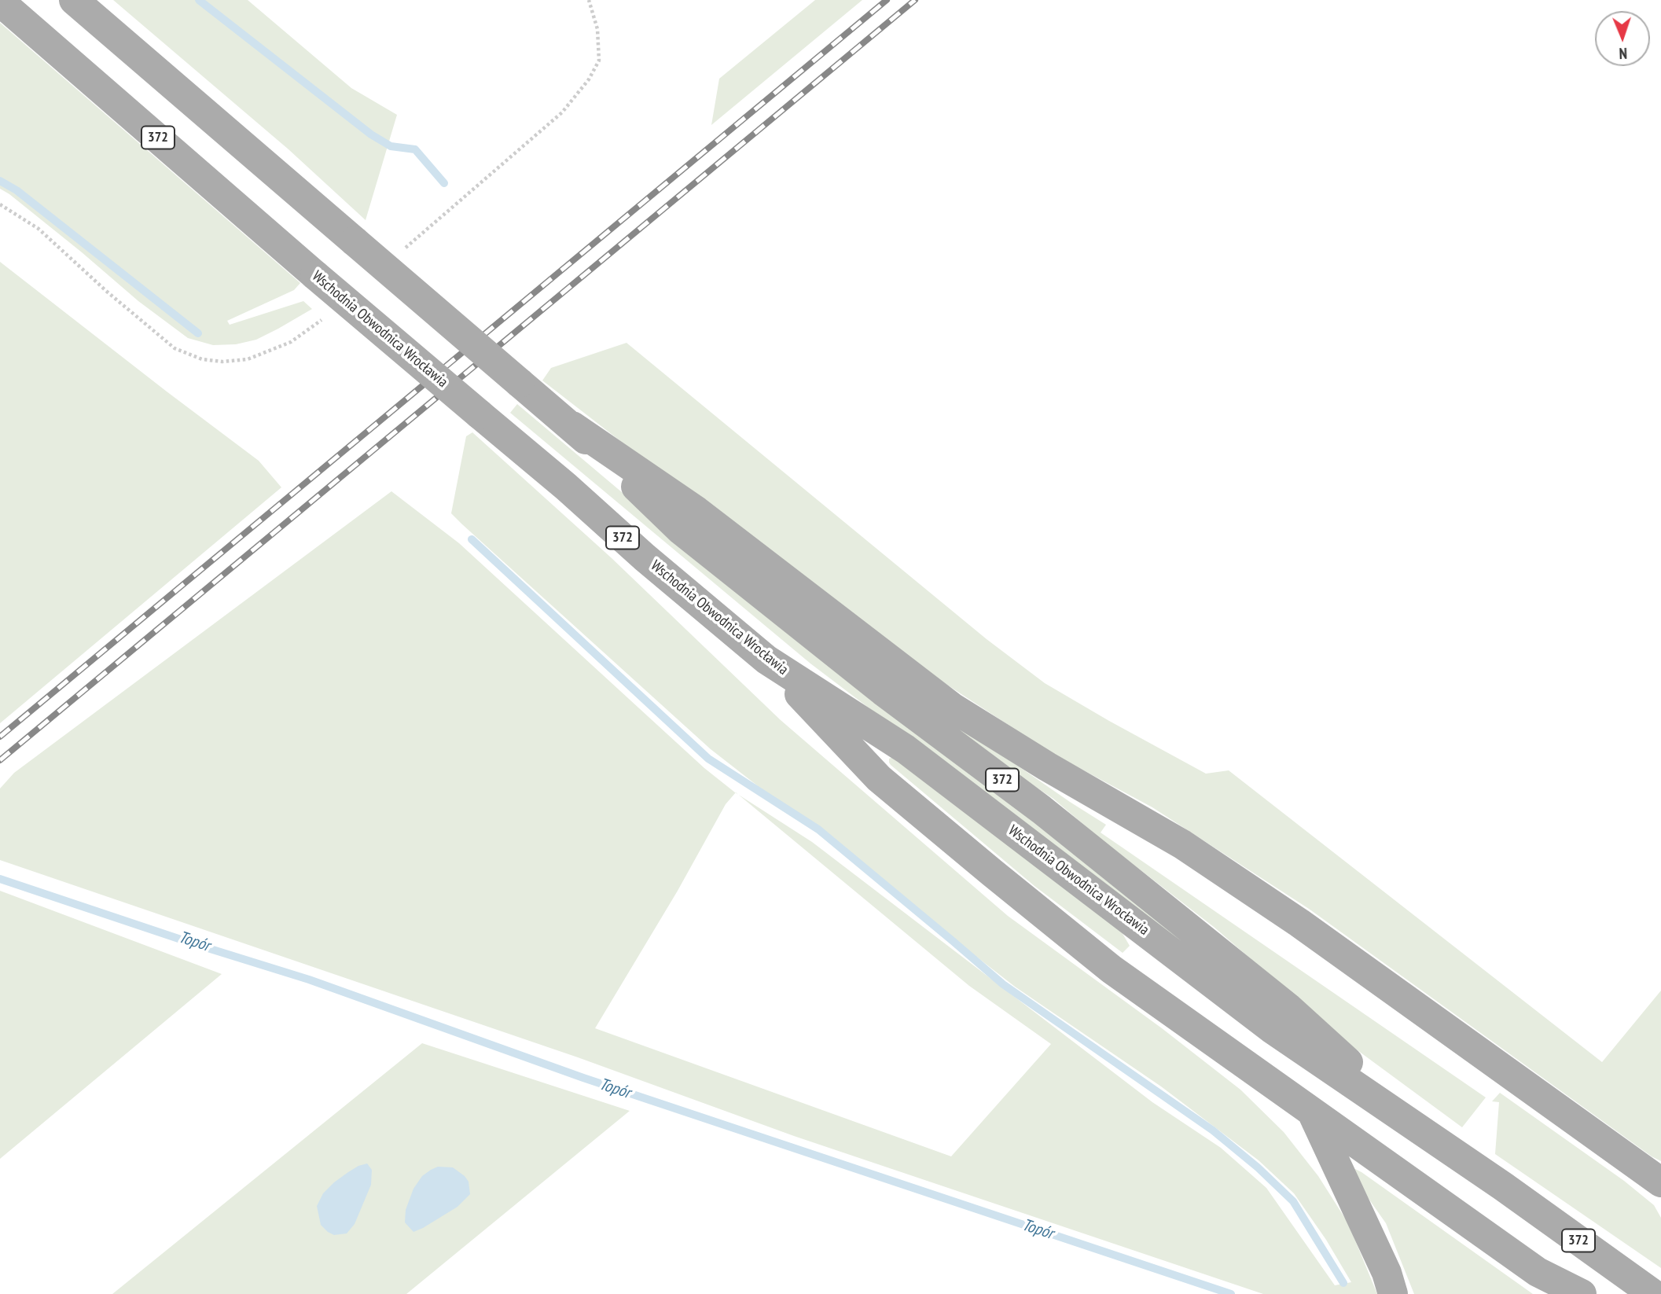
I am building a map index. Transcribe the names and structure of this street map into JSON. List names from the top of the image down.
{
  "streets": {
    "main road": ["372", "Wschodnia Obwodnica Wrocławia"]
  },
  "water": ["Topór"],
  "north": "bottom"
}
